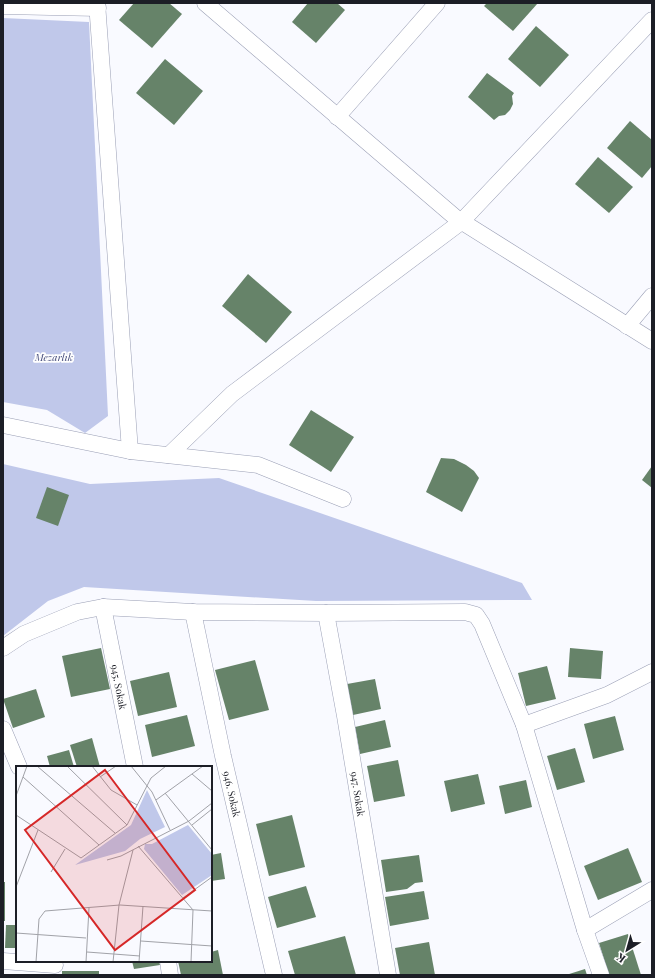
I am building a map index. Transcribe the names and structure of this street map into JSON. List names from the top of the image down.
{
  "streets": {
    "street": ["945. Sokak", "946. Sokak", "947. Sokak"]
  },
  "parks": ["Mezarlık"],
  "north": "bottom left"
}
